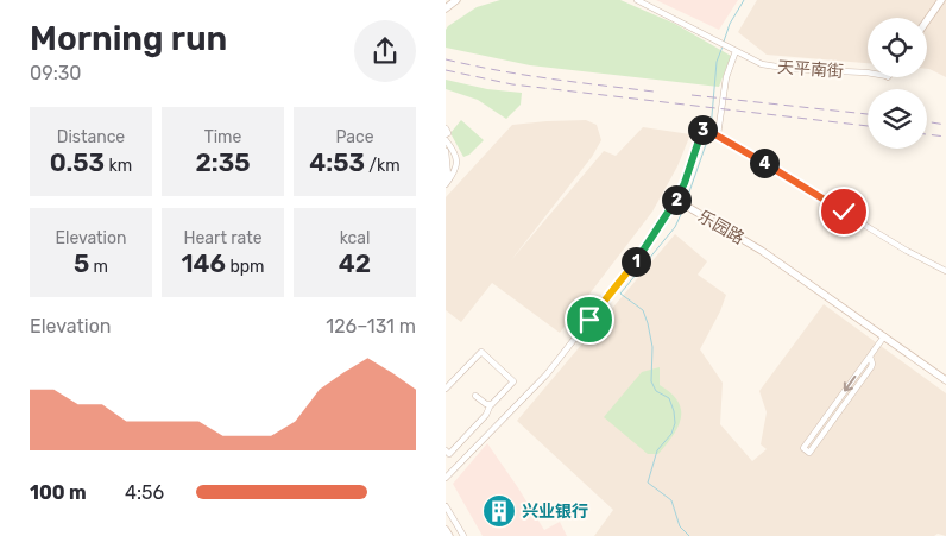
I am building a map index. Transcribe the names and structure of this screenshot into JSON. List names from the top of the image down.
{
  "streets": {
    "street": ["天平南街", "乐园路"]
  },
  "places": {
    "building": ["兴业银行"]
  },
  "page": {
    "heading": ["Morning run", "09:30"],
    "stats": [
      ["Distance", "0.53 km"],
      ["Time", "2:35"],
      ["Pace", "4:53 /km"],
      ["Elevation", "5 m"],
      ["Heart rate", "146 bpm"],
      ["kcal", "42"]
    ],
    "pins": [
      "3",
      "4",
      "2",
      "1"
    ],
    "chart": ["Elevation", "126–131 m"],
    "list": [
      {
        "name": "100 m",
        "note": "4:56"
      }
    ]
  }
}
